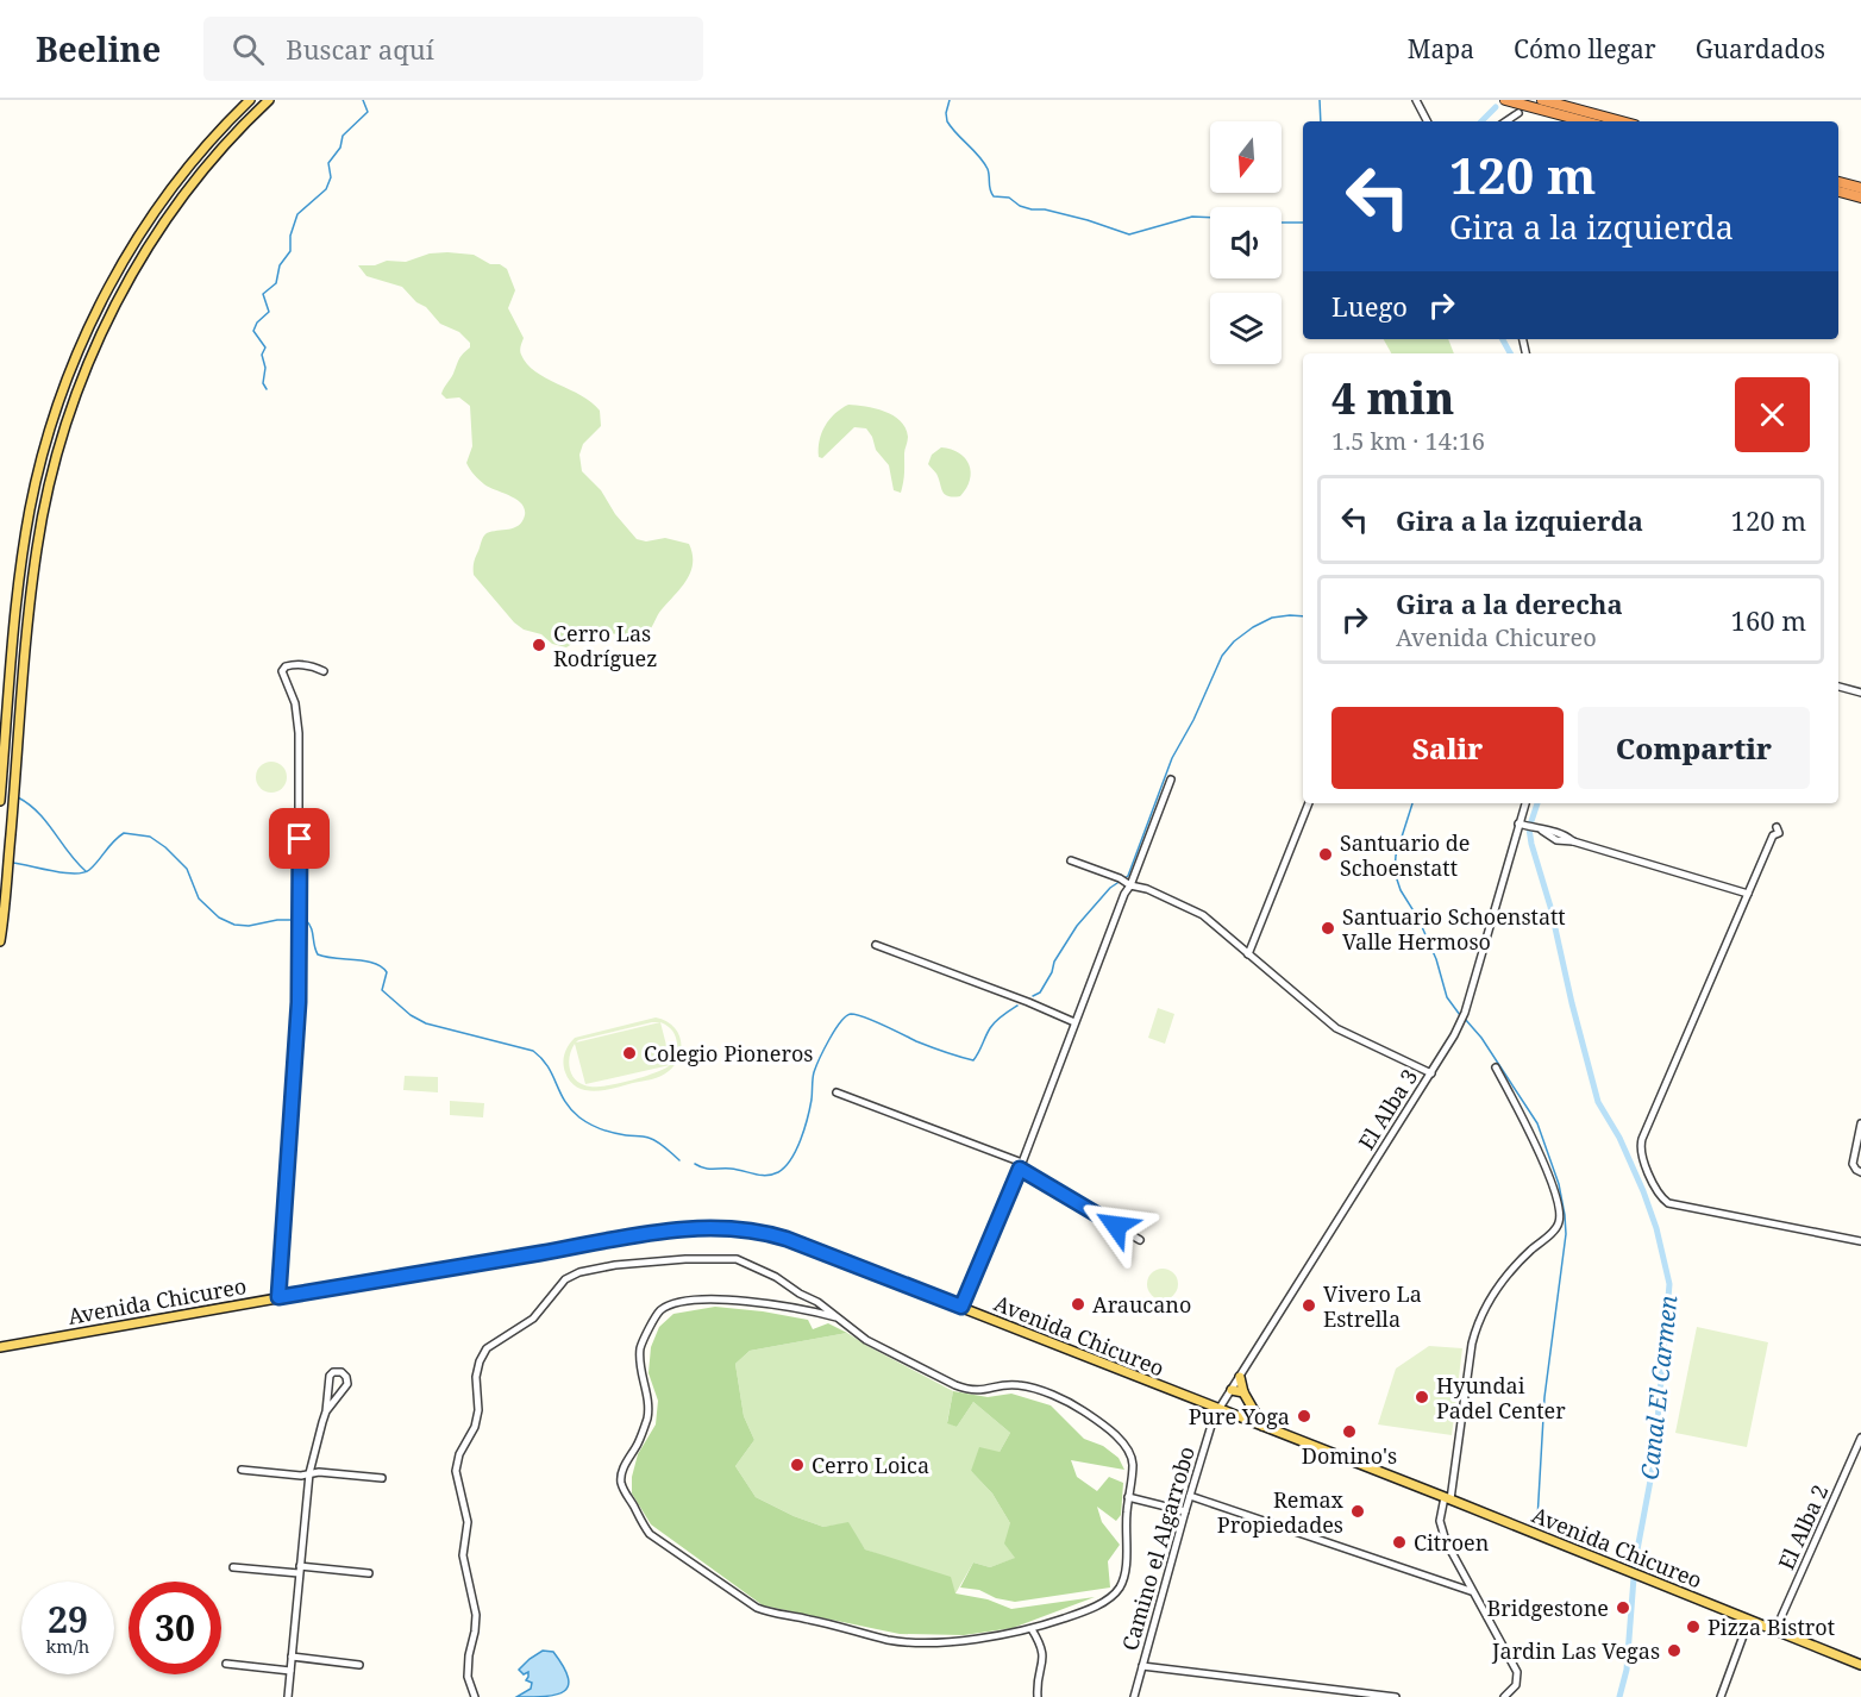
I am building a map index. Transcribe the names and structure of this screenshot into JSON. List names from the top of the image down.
{
  "streets": {
    "main road": ["Avenida Chicureo"],
    "street": ["El Alba 3", "El Alba 2", "Camino el Algarrobo"]
  },
  "crossings": [
    ["El Alba 3", "Avenida Chicureo"],
    ["El Alba 3", "Camino el Algarrobo"],
    ["Avenida Chicureo", "El Alba 2"],
    ["Avenida Chicureo", "Camino el Algarrobo"]
  ],
  "water": ["Canal El Carmen"],
  "places": [
    "Cerro Las Rodríguez",
    "Santuario de Schoenstatt",
    "Santuario Schoenstatt Valle Hermoso",
    "Colegio Pioneros",
    "Araucano",
    "Vivero La Estrella",
    "Hyundai Padel Center",
    "Pure Yoga",
    "Domino's",
    "Cerro Loica",
    "Remax Propiedades",
    "Citroen",
    "Bridgestone",
    "Pizza Bistrot",
    "Jardin Las Vegas"
  ],
  "north": "bottom",
  "page": {
    "header": "Beeline",
    "search": "Buscar aquí",
    "nav": ["Mapa", "Cómo llegar", "Guardados"],
    "turn": ["120 m", "Gira a la izquierda"],
    "then": "Luego",
    "heading": ["4 min", "1.5 km · 14:16"],
    "list": [
      {
        "name": "Gira a la izquierda",
        "value": "120 m"
      },
      {
        "name": "Gira a la derecha",
        "note": "Avenida Chicureo",
        "value": "160 m"
      }
    ],
    "buttons": ["Salir", "Compartir"],
    "speed": "29 km/h",
    "limit": "30"
  }
}
